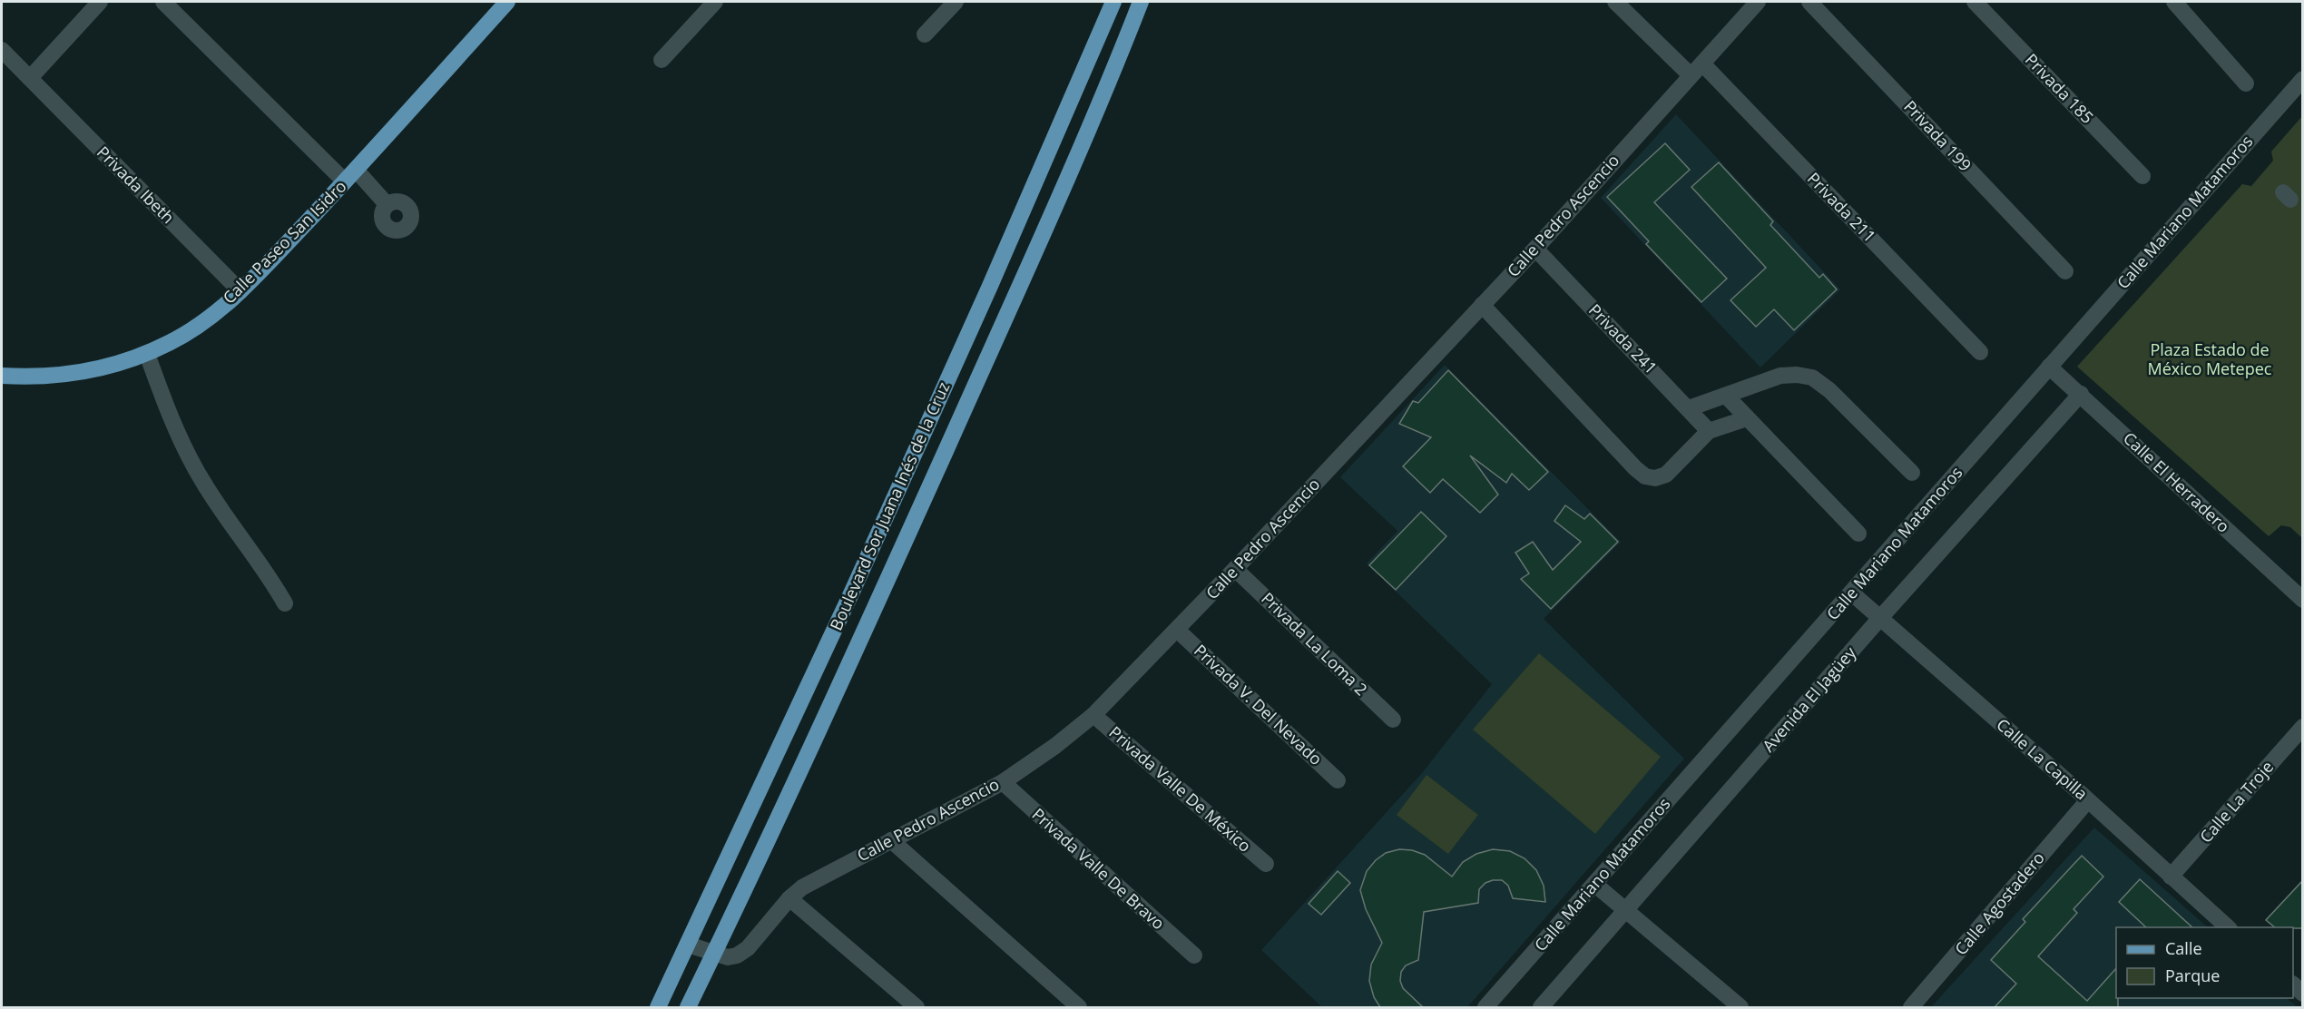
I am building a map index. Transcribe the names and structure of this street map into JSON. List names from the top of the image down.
{
  "streets": {
    "main road": ["Calle Paseo San Isidro", "Boulevard Sor Juana Inés de la Cruz"],
    "street": [
      "Privada 185",
      "Privada 199",
      "Privada Ibeth",
      "Privada 211",
      "Calle Mariano Matamoros",
      "Calle Pedro Ascencio",
      "Privada 241",
      "Calle El Herradero",
      "Privada La Loma 2",
      "Avenida El Jagüey",
      "Privada V. Del Nevado",
      "Calle La Capilla",
      "Privada Valle De México",
      "Calle La Troje",
      "Privada Valle De Bravo",
      "Calle Agostadero"
    ]
  },
  "crossings": [
    ["Privada Ibeth", "Calle Paseo San Isidro"],
    ["Privada 211", "Calle Pedro Ascencio"],
    ["Calle Mariano Matamoros", "Calle El Herradero"],
    ["Calle Mariano Matamoros", "Calle La Capilla"],
    ["Calle Pedro Ascencio", "Privada 241"],
    ["Calle Pedro Ascencio", "Boulevard Sor Juana Inés de la Cruz"],
    ["Calle Pedro Ascencio", "Privada La Loma 2"],
    ["Calle Pedro Ascencio", "Privada V. Del Nevado"],
    ["Calle Pedro Ascencio", "Privada Valle De México"],
    ["Calle Pedro Ascencio", "Privada Valle De Bravo"],
    ["Calle El Herradero", "Avenida El Jagüey"],
    ["Avenida El Jagüey", "Calle La Capilla"],
    ["Calle La Capilla", "Calle La Troje"],
    ["Calle La Capilla", "Calle Agostadero"]
  ],
  "parks": ["Plaza Estado de México Metepec"],
  "legend": ["Calle", "Parque"]
}
